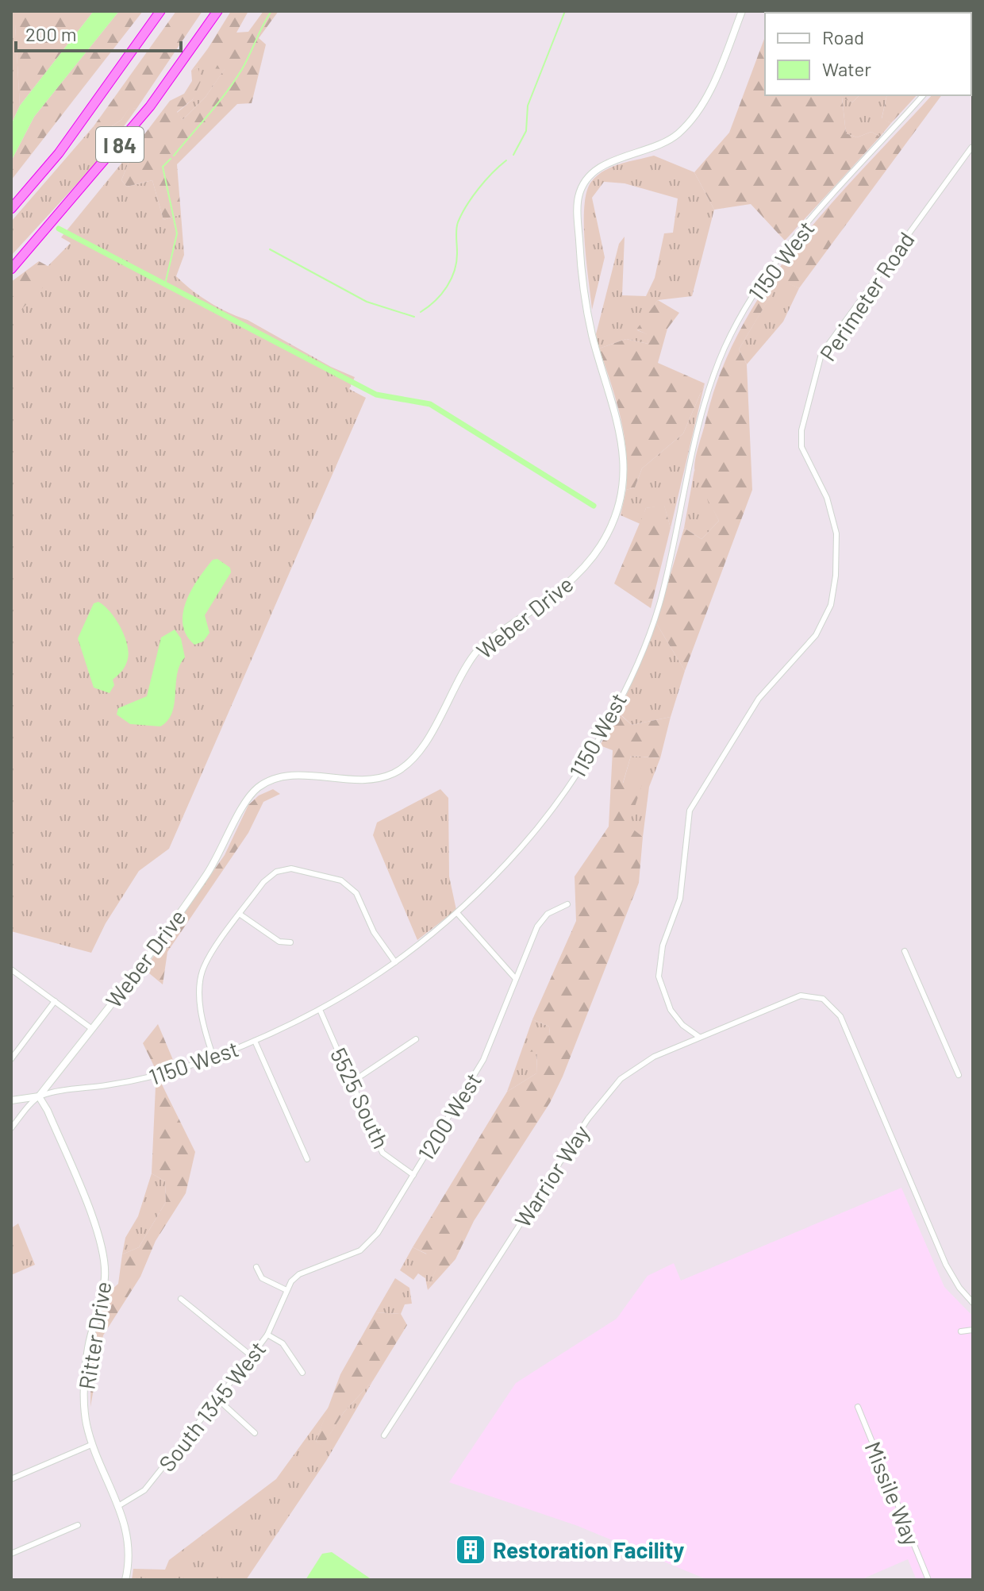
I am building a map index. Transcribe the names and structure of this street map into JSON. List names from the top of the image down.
{
  "streets": {
    "highway": ["I 84"],
    "street": [
      "1150 West",
      "Perimeter Road",
      "Weber Drive",
      "5525 South",
      "1200 West",
      "Warrior Way",
      "Ritter Drive",
      "South 1345 West",
      "Missile Way"
    ]
  },
  "crossings": [
    ["1150 West", "Weber Drive"],
    ["1150 West", "5525 South"],
    ["1150 West", "Ritter Drive"],
    ["Perimeter Road", "Warrior Way"],
    ["Weber Drive", "Ritter Drive"],
    ["5525 South", "1200 West"],
    ["1200 West", "South 1345 West"],
    ["Ritter Drive", "South 1345 West"]
  ],
  "places": {
    "building": ["Restoration Facility"]
  },
  "legend": ["Road", "Water"],
  "scale_bar": "200 m"
}
